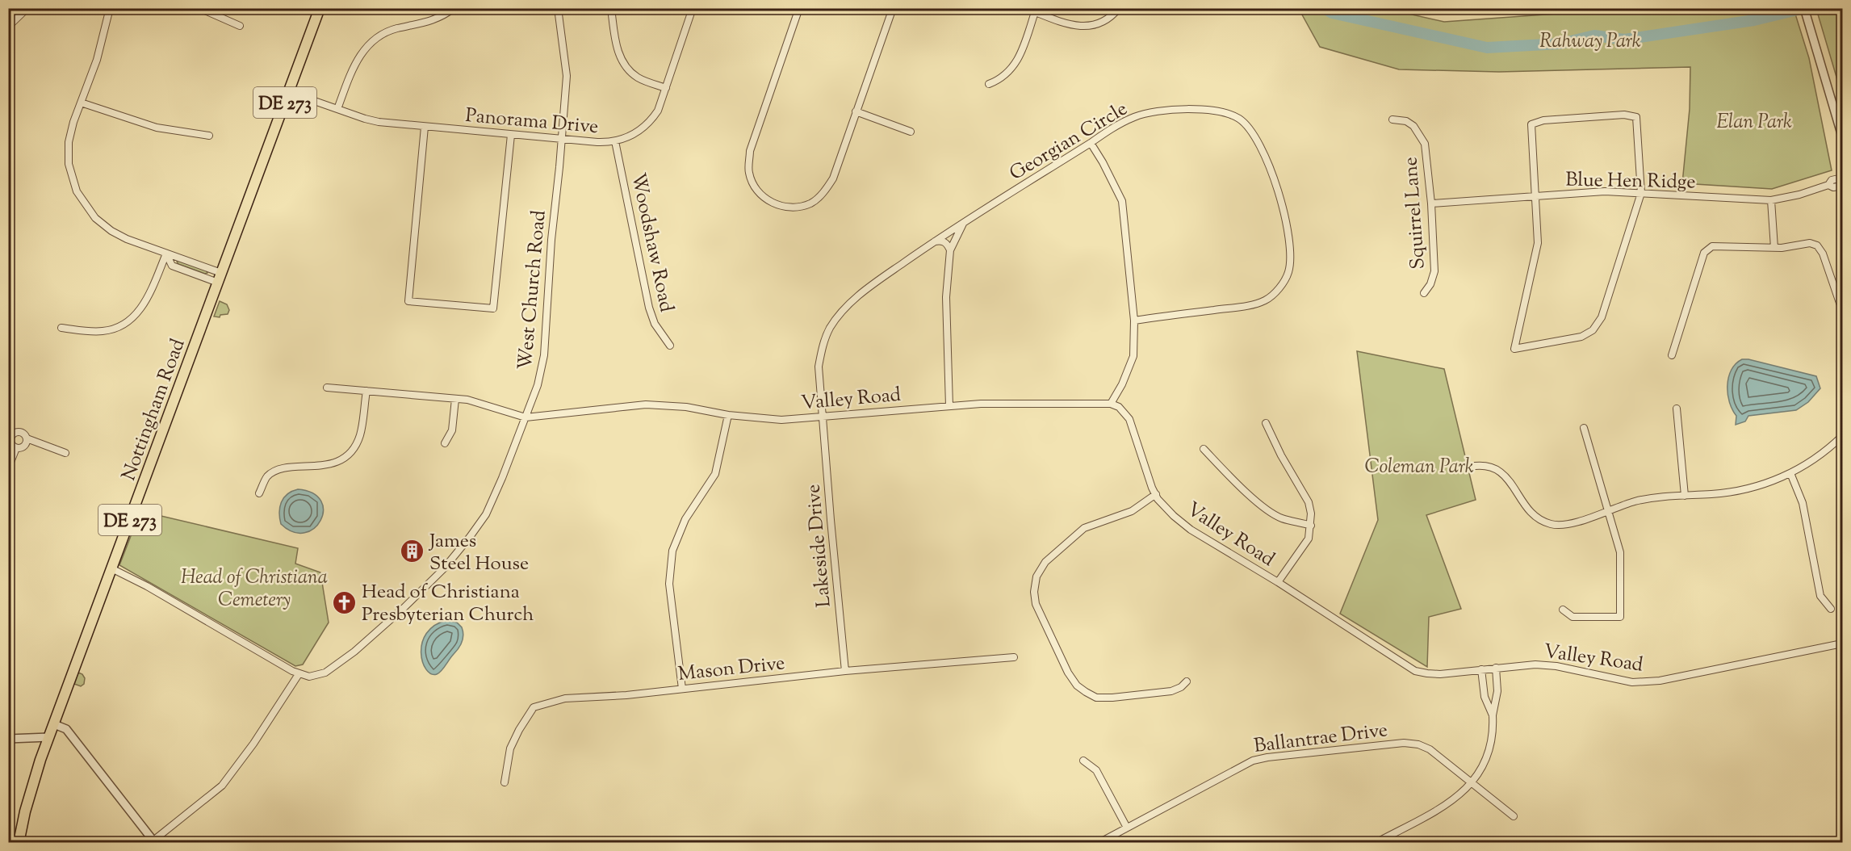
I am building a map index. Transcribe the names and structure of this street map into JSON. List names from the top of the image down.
{
  "streets": {
    "main road": ["DE 273", "Nottingham Road"],
    "street": [
      "Panorama Drive",
      "Georgian Circle",
      "Blue Hen Ridge",
      "Squirrel Lane",
      "Woodshaw Road",
      "West Church Road",
      "Valley Road",
      "Lakeside Drive",
      "Mason Drive",
      "Ballantrae Drive"
    ]
  },
  "crossings": [
    ["Panorama Drive", "Woodshaw Road"],
    ["Panorama Drive", "West Church Road"],
    ["Panorama Drive", "Nottingham Road"],
    ["Georgian Circle", "Valley Road"],
    ["Georgian Circle", "Lakeside Drive"],
    ["Blue Hen Ridge", "Squirrel Lane"],
    ["West Church Road", "Valley Road"],
    ["Valley Road", "Lakeside Drive"],
    ["Lakeside Drive", "Mason Drive"]
  ],
  "parks": [
    "Rahway Park",
    "Elan Park",
    "Coleman Park",
    "Head of Christiana Cemetery"
  ],
  "places": {
    "building": ["James Steel House"],
    "church": ["Head of Christiana Presbyterian Church"]
  }
}
